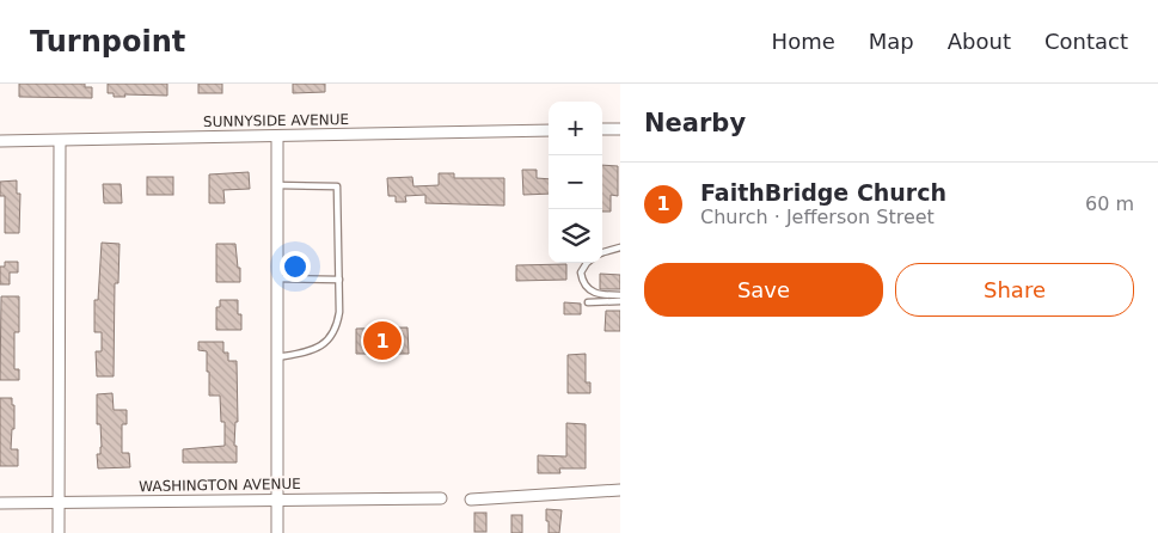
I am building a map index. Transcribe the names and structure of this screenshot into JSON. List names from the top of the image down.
{
  "streets": {
    "street": ["SUNNYSIDE AVENUE", "WASHINGTON AVENUE"]
  },
  "page": {
    "header": "Turnpoint",
    "nav": [
      "Home",
      "Map",
      "About",
      "Contact"
    ],
    "heading": "Nearby",
    "map_buttons": ["+", "−"],
    "list": [
      {
        "mark": "1",
        "name": "FaithBridge Church",
        "note": "Church · Jefferson Street",
        "value": "60 m"
      }
    ],
    "buttons": ["Save", "Share"],
    "pins": "1"
  }
}
